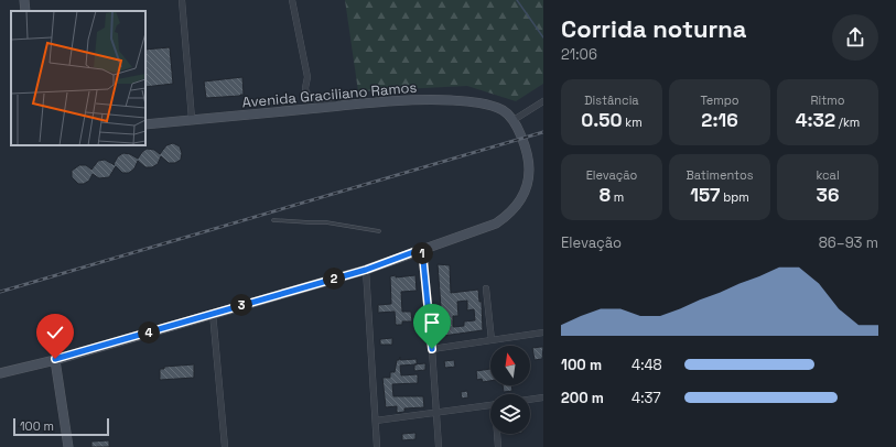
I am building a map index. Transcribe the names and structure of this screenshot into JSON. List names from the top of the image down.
{
  "streets": {
    "street": ["Avenida Graciliano Ramos"]
  },
  "scale_bar": "100 m",
  "north": "top",
  "page": {
    "heading": ["Corrida noturna", "21:06"],
    "stats": [
      ["Distância", "0.50 km"],
      ["Tempo", "2:16"],
      ["Ritmo", "4:32 /km"],
      ["Elevação", "8 m"],
      ["Batimentos", "157 bpm"],
      ["kcal", "36"]
    ],
    "chart": ["Elevação", "86–93 m"],
    "pins": [
      "1",
      "2",
      "3",
      "4"
    ],
    "list": [
      {
        "name": "100 m",
        "note": "4:48"
      },
      {
        "name": "200 m",
        "note": "4:37"
      }
    ],
    "scale": "100 m"
  }
}
